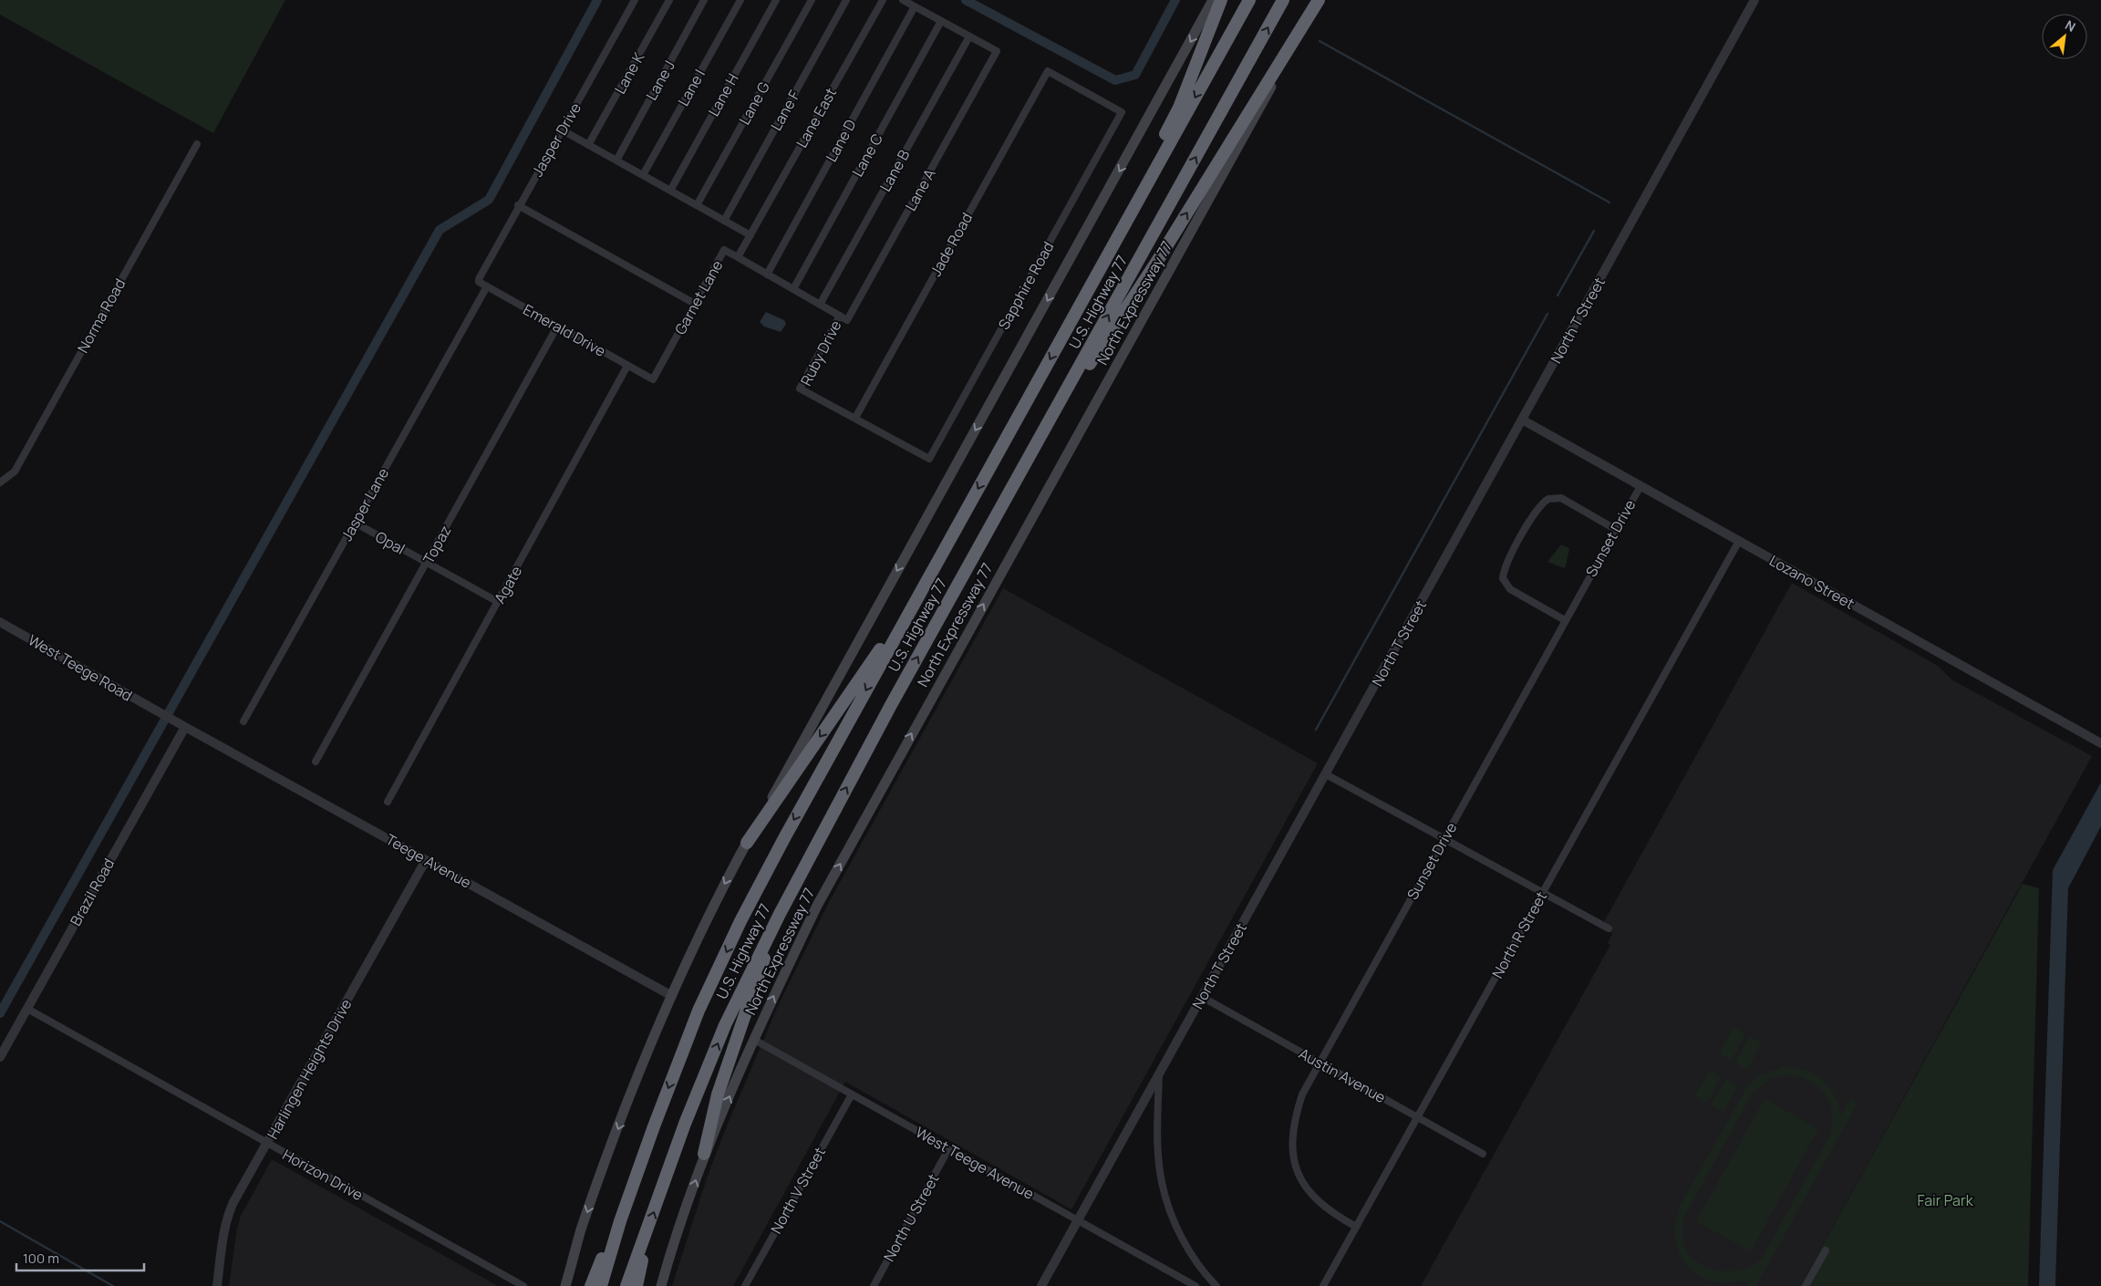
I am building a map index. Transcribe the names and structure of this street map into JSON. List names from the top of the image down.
{
  "streets": {
    "highway": ["U.S. Highway 77"],
    "main road": ["North Expressway 77"],
    "street": [
      "Lane K",
      "Lane J",
      "Lane I",
      "Lane H",
      "Lane G",
      "Lane F",
      "Lane East",
      "Jasper Drive",
      "Lane D",
      "Lane C",
      "Lane B",
      "Lane A",
      "Jade Road",
      "Sapphire Road",
      "Garnet Lane",
      "Norma Road",
      "North T Street",
      "Emerald Drive",
      "Ruby Drive",
      "Jasper Lane",
      "Sunset Drive",
      "Opal",
      "Topaz",
      "Lozano Street",
      "Agate",
      "West Teege Road",
      "Teege Avenue",
      "Brazil Road",
      "North R Street",
      "Harlingen Heights Drive",
      "Austin Avenue",
      "West Teege Avenue",
      "Horizon Drive",
      "North V Street",
      "North U Street"
    ]
  },
  "crossings": [
    ["Lane East", "Garnet Lane"],
    ["Jasper Drive", "Emerald Drive"],
    ["Lane D", "Ruby Drive"],
    ["Lane C", "Ruby Drive"],
    ["Lane B", "Lane A"],
    ["Lane B", "Ruby Drive"],
    ["Lane A", "Ruby Drive"],
    ["Jade Road", "Sapphire Road"],
    ["Jade Road", "Ruby Drive"],
    ["Sapphire Road", "Ruby Drive"],
    ["Garnet Lane", "Emerald Drive"],
    ["Garnet Lane", "Ruby Drive"],
    ["North Expressway 77", "West Teege Avenue"],
    ["North T Street", "Lozano Street"],
    ["North T Street", "Austin Avenue"],
    ["North T Street", "West Teege Avenue"],
    ["Emerald Drive", "Jasper Lane"],
    ["Emerald Drive", "Topaz"],
    ["Emerald Drive", "Agate"],
    ["Jasper Lane", "Opal"],
    ["Sunset Drive", "Lozano Street"],
    ["Sunset Drive", "North R Street"],
    ["Sunset Drive", "Austin Avenue"],
    ["Opal", "Topaz"],
    ["Opal", "Agate"],
    ["Lozano Street", "North R Street"],
    ["West Teege Road", "Teege Avenue"],
    ["West Teege Road", "Brazil Road"],
    ["Teege Avenue", "Brazil Road"],
    ["Teege Avenue", "Harlingen Heights Drive"],
    ["Brazil Road", "Horizon Drive"],
    ["North R Street", "Austin Avenue"],
    ["Harlingen Heights Drive", "Horizon Drive"],
    ["West Teege Avenue", "North V Street"],
    ["West Teege Avenue", "North U Street"]
  ],
  "one_way": ["North Expressway 77"],
  "parks": ["Fair Park"],
  "scale_bar": "100 m",
  "north": "top right"
}
